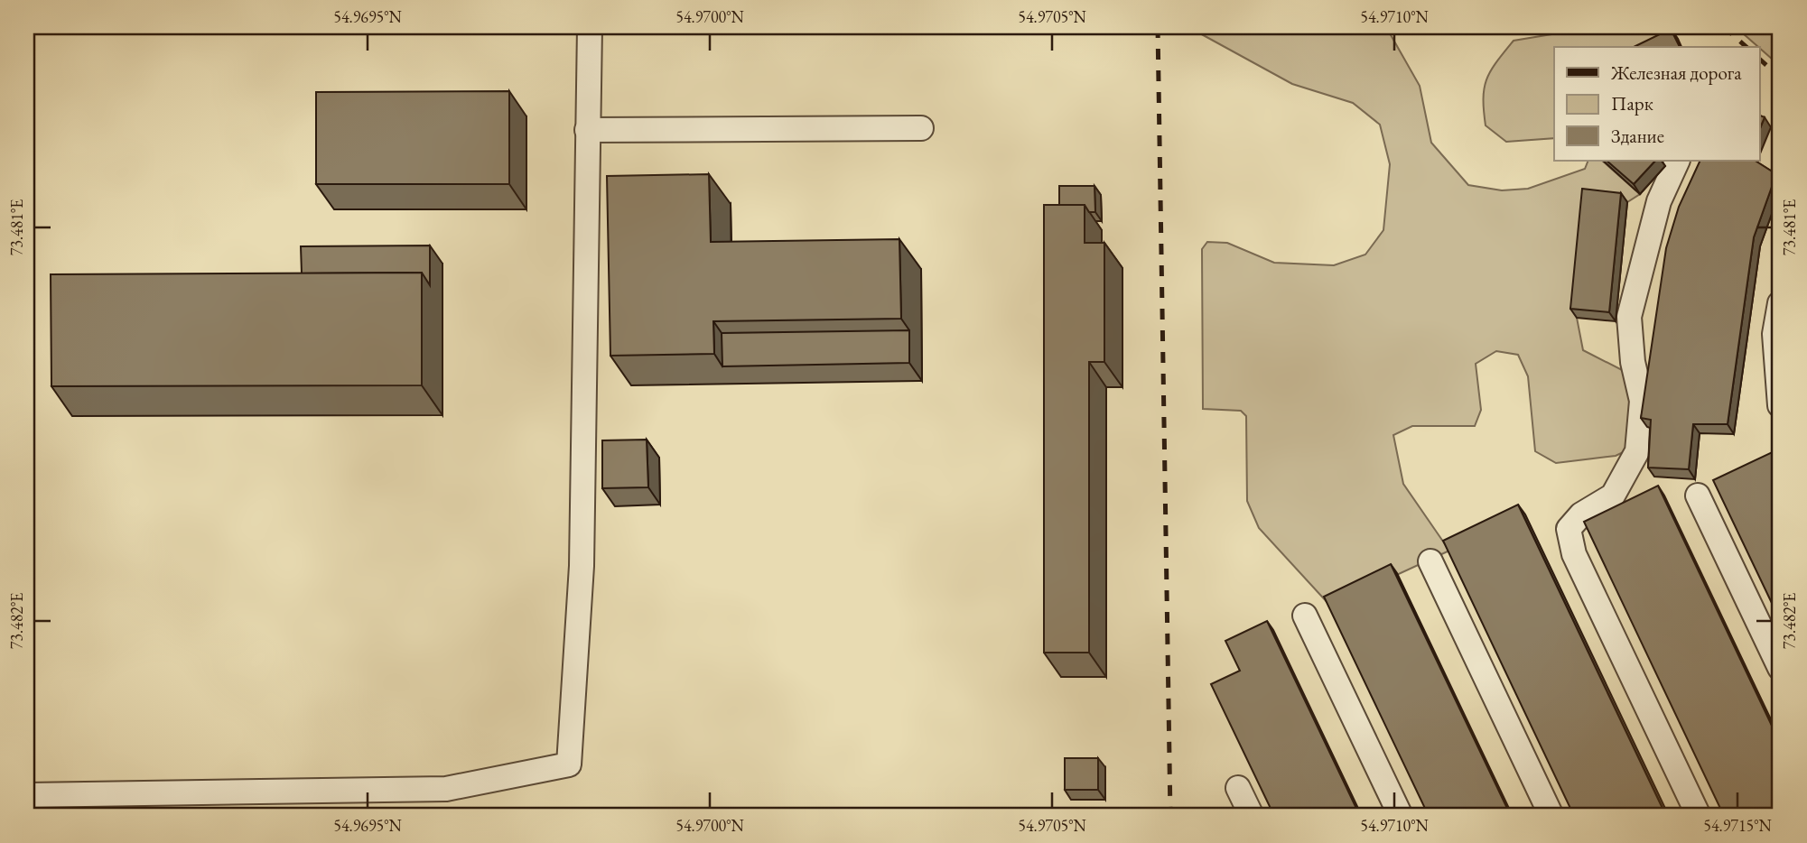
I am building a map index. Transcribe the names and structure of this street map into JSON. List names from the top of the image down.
{
  "legend": ["Железная дорога", "Парк", "Здание"],
  "coordinates": [
    "54.9695°N",
    "54.9700°N",
    "54.9705°N",
    "54.9710°N",
    "73.481°E",
    "73.482°E",
    "54.9715°N"
  ]
}
